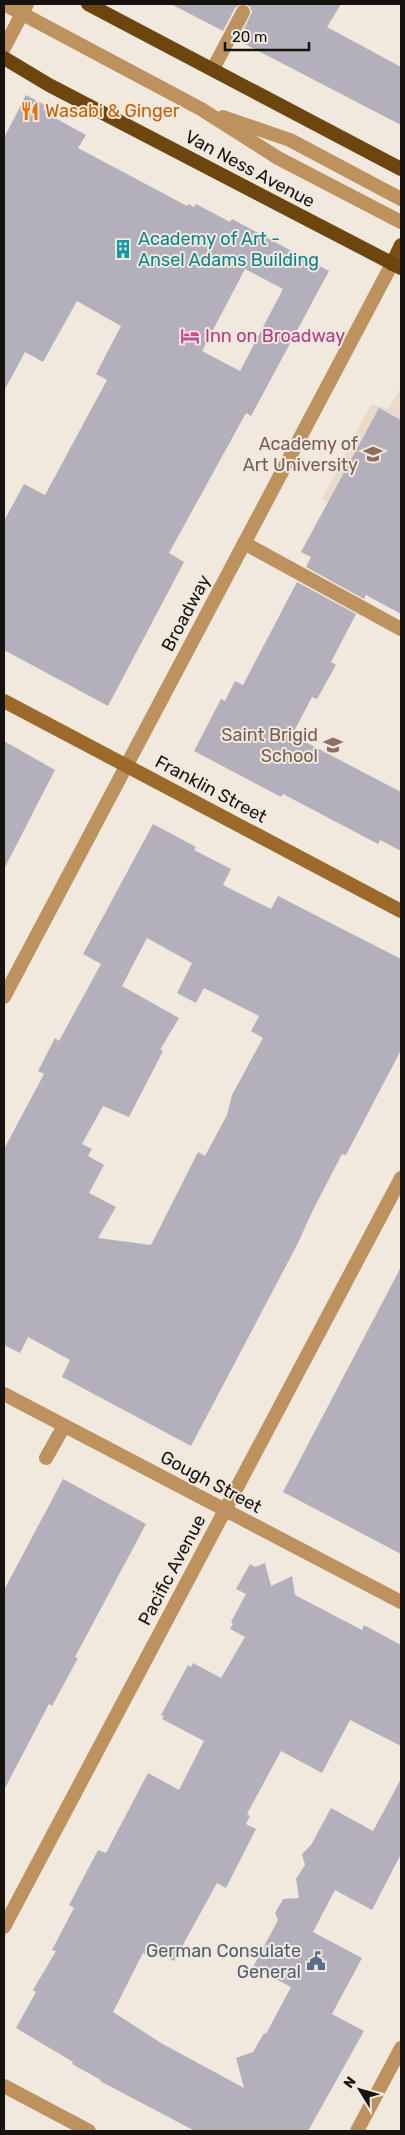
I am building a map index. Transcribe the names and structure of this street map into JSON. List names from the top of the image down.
{
  "streets": {
    "highway": ["Van Ness Avenue"],
    "main road": ["Broadway", "Franklin Street"],
    "street": ["Gough Street", "Pacific Avenue"]
  },
  "crossings": [
    ["Van Ness Avenue", "Broadway"],
    ["Broadway", "Franklin Street"],
    ["Gough Street", "Pacific Avenue"]
  ],
  "places": {
    "restaurant": ["Wasabi & Ginger"],
    "building": ["Academy of Art - Ansel Adams Building"],
    "hotel": ["Inn on Broadway"],
    "school or university": ["Academy of Art University", "Saint Brigid School"],
    "public building": ["German Consulate General"]
  },
  "scale_bar": "20 m",
  "north": "top left"
}
